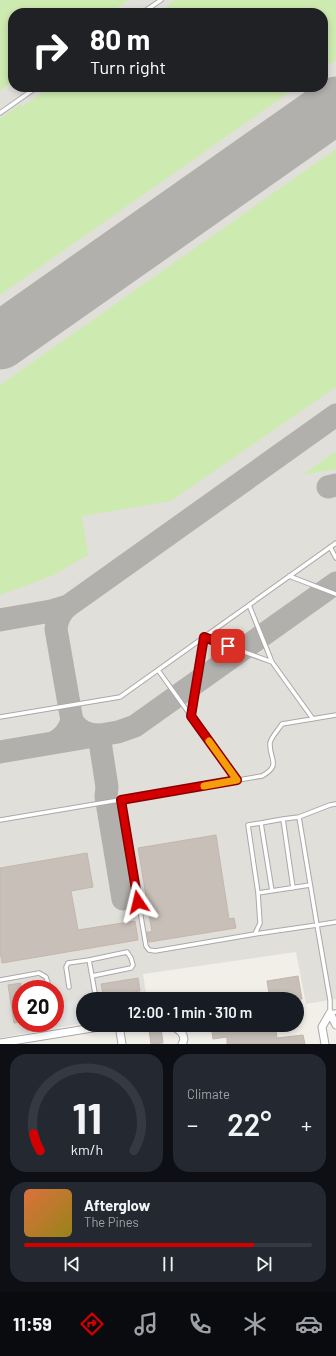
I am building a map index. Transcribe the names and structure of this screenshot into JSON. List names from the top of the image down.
{
  "page": {
    "turn": ["80 m", "Turn right"],
    "limit": "20",
    "trip": "12:00 · 1 min · 310 m",
    "tile": "Climate",
    "heat": ["−", "22°", "+"],
    "song": ["Afterglow", "The Pines"],
    "tabs": "11:59",
    "gauge": ["11", "km/h"]
  }
}
